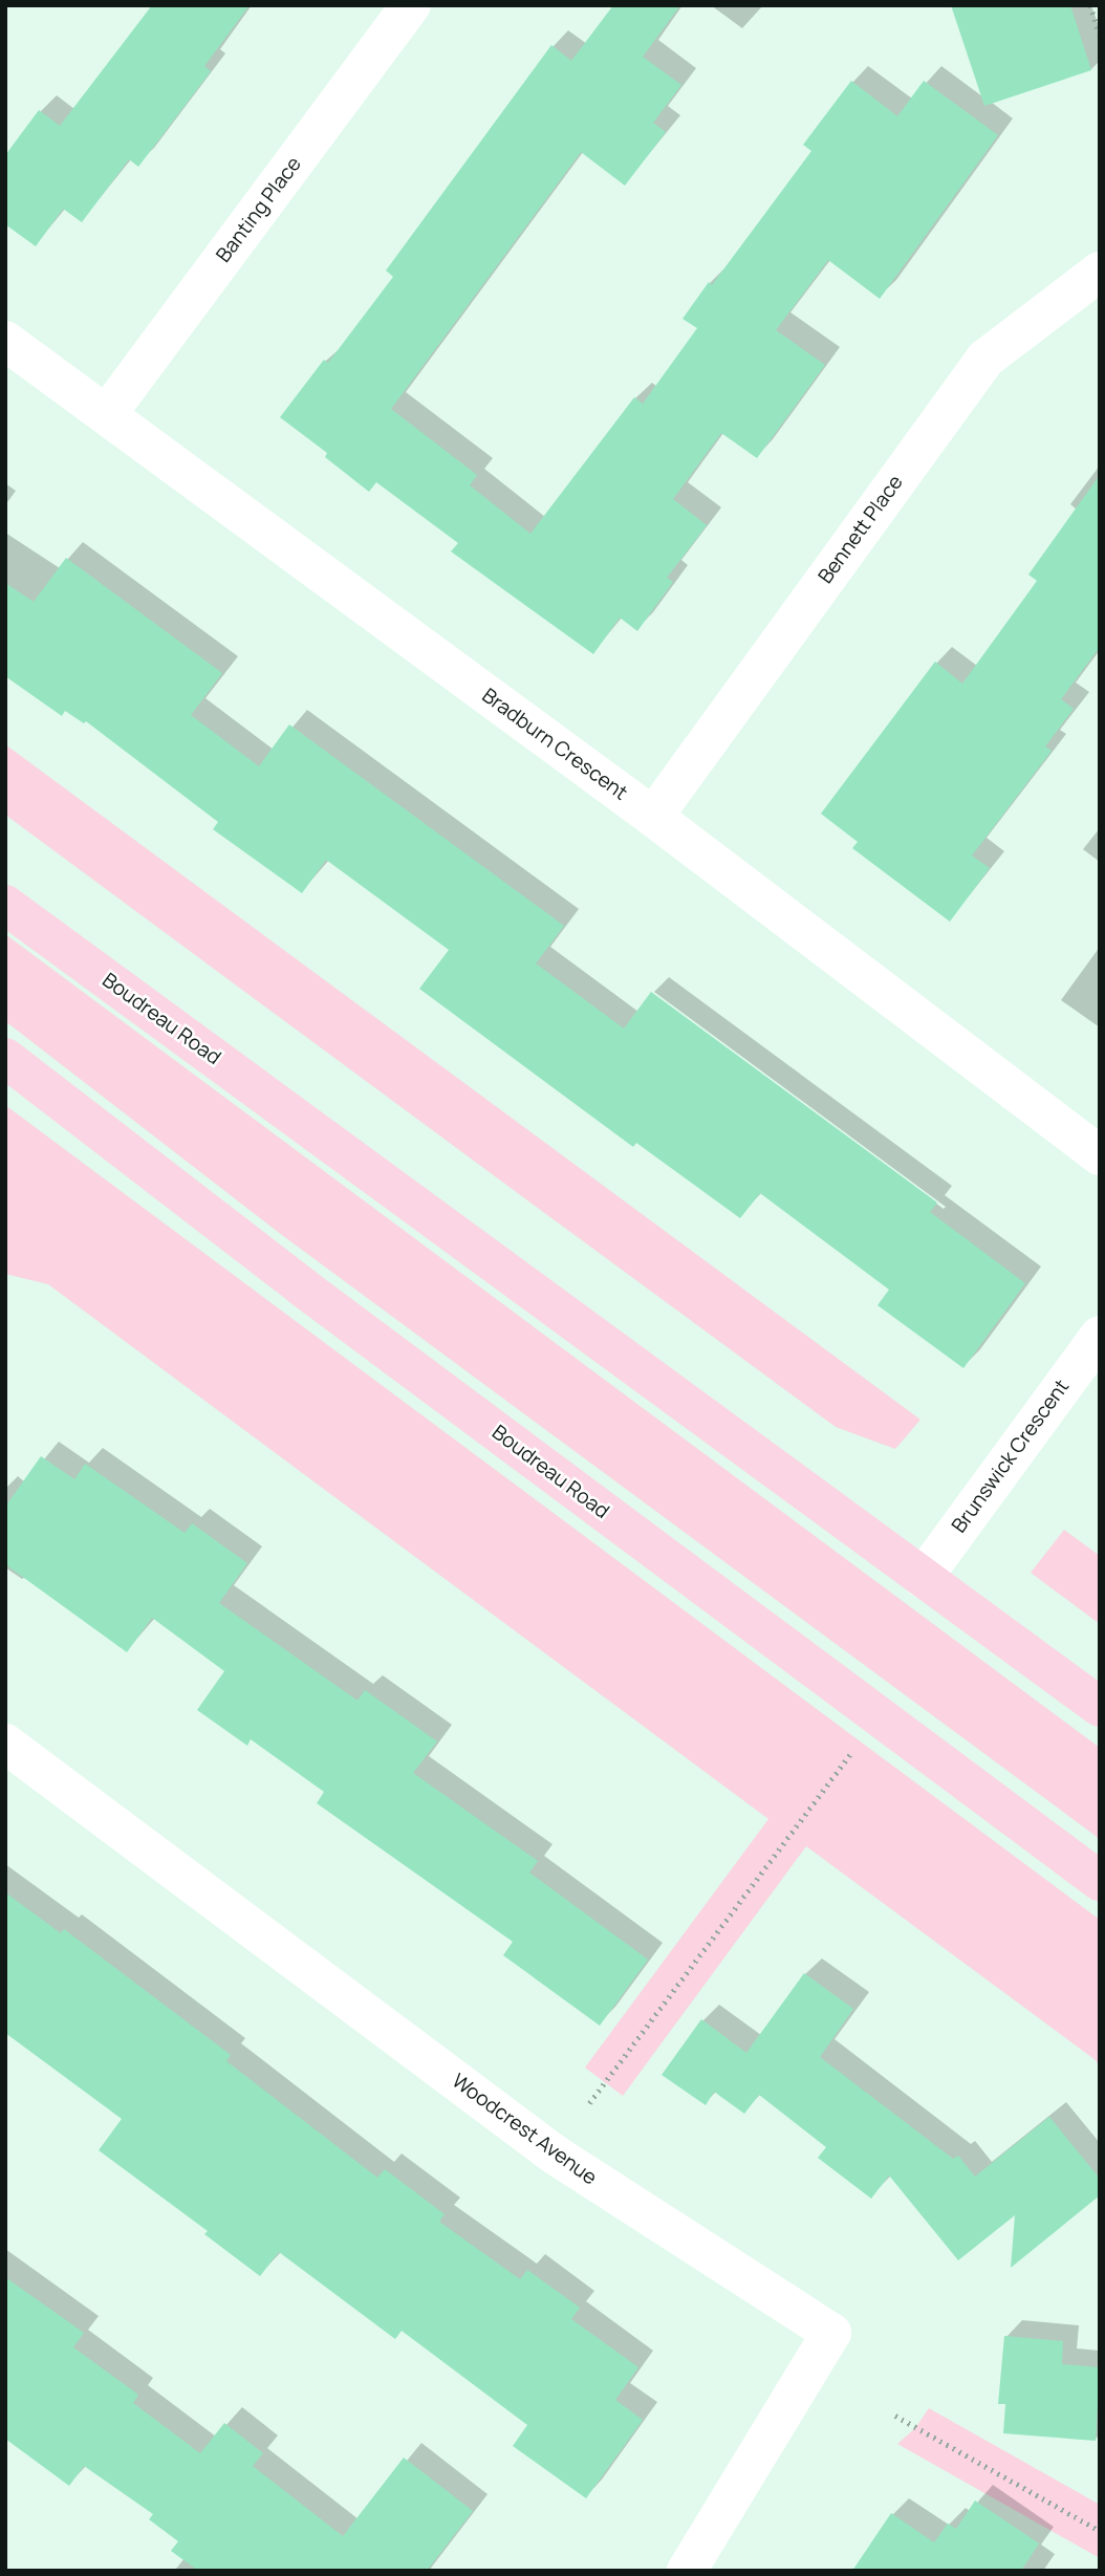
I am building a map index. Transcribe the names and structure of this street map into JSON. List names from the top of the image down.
{
  "streets": {
    "main road": ["Boudreau Road"],
    "street": [
      "Banting Place",
      "Bennett Place",
      "Bradburn Crescent",
      "Brunswick Crescent",
      "Woodcrest Avenue"
    ]
  },
  "crossings": [
    ["Banting Place", "Bradburn Crescent"],
    ["Bennett Place", "Bradburn Crescent"],
    ["Boudreau Road", "Brunswick Crescent"]
  ]
}
